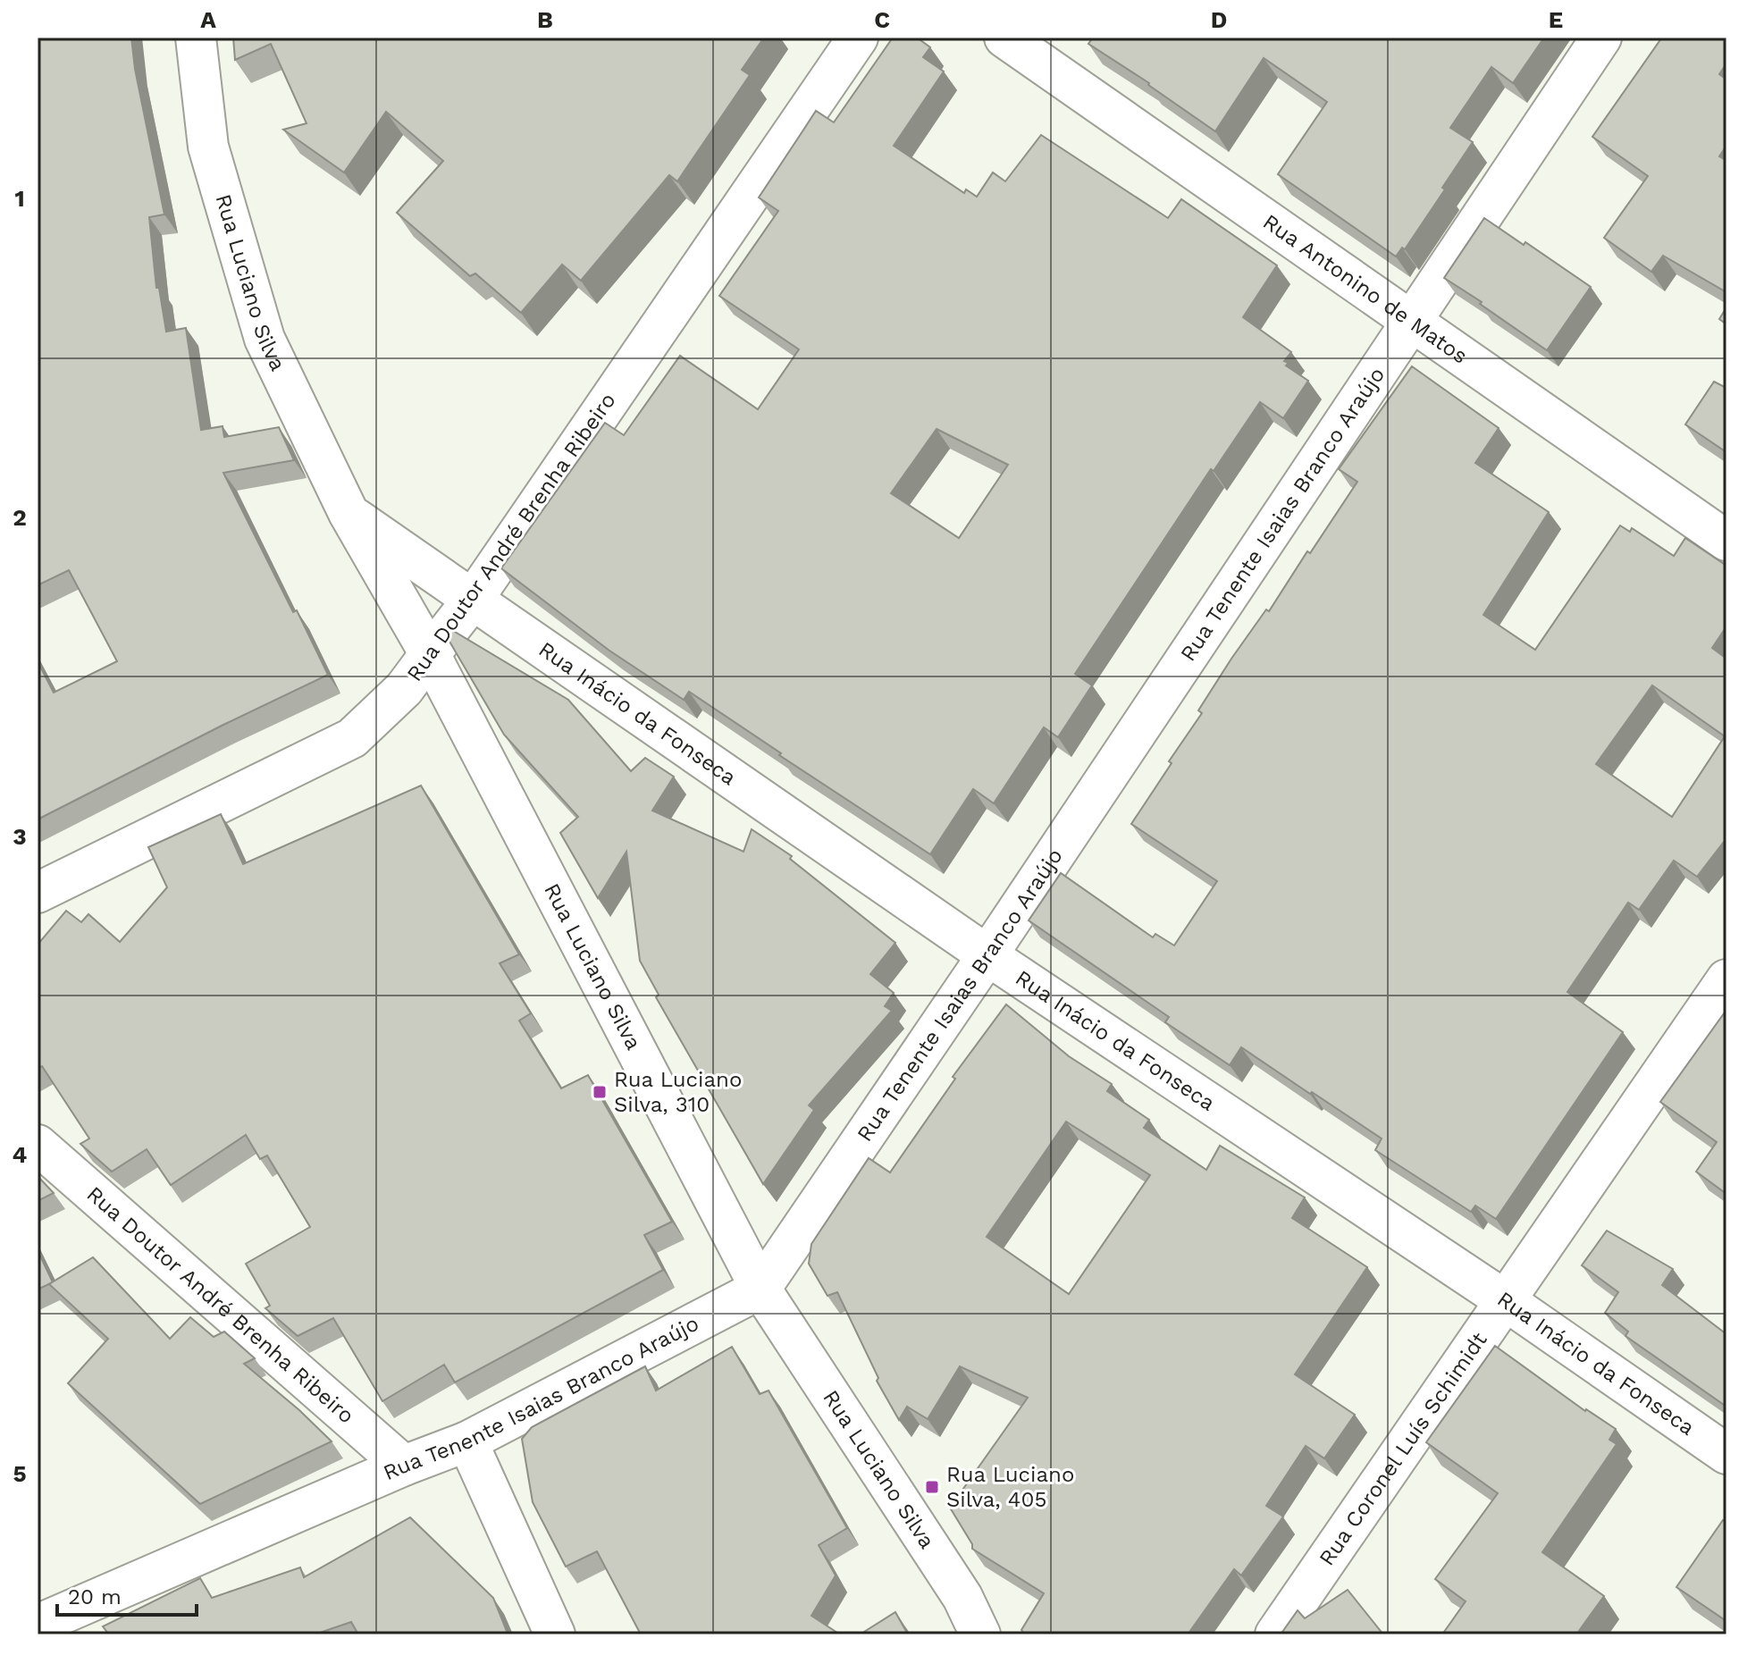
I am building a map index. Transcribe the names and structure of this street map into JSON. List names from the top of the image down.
{
  "streets": {
    "street": [
      "Rua Luciano Silva",
      "Rua Antonino de Matos",
      "Rua Tenente Isaias Branco Araújo",
      "Rua Doutor André Brenha Ribeiro",
      "Rua Inácio da Fonseca",
      "Rua Coronel Luís Schimidt"
    ]
  },
  "crossings": [
    ["Rua Luciano Silva", "Rua Tenente Isaias Branco Araújo"],
    ["Rua Luciano Silva", "Rua Doutor André Brenha Ribeiro"],
    ["Rua Luciano Silva", "Rua Inácio da Fonseca"],
    ["Rua Antonino de Matos", "Rua Tenente Isaias Branco Araújo"],
    ["Rua Tenente Isaias Branco Araújo", "Rua Doutor André Brenha Ribeiro"],
    ["Rua Tenente Isaias Branco Araújo", "Rua Inácio da Fonseca"],
    ["Rua Doutor André Brenha Ribeiro", "Rua Inácio da Fonseca"],
    ["Rua Inácio da Fonseca", "Rua Coronel Luís Schimidt"]
  ],
  "places": {
    "transit": ["Rua Luciano Silva, 310", "Rua Luciano Silva, 405"]
  },
  "scale_bar": "20 m",
  "grid": {
    "columns": [
      "A",
      "B",
      "C",
      "D",
      "E"
    ],
    "rows": [
      "1",
      "2",
      "3",
      "4",
      "5"
    ]
  }
}
